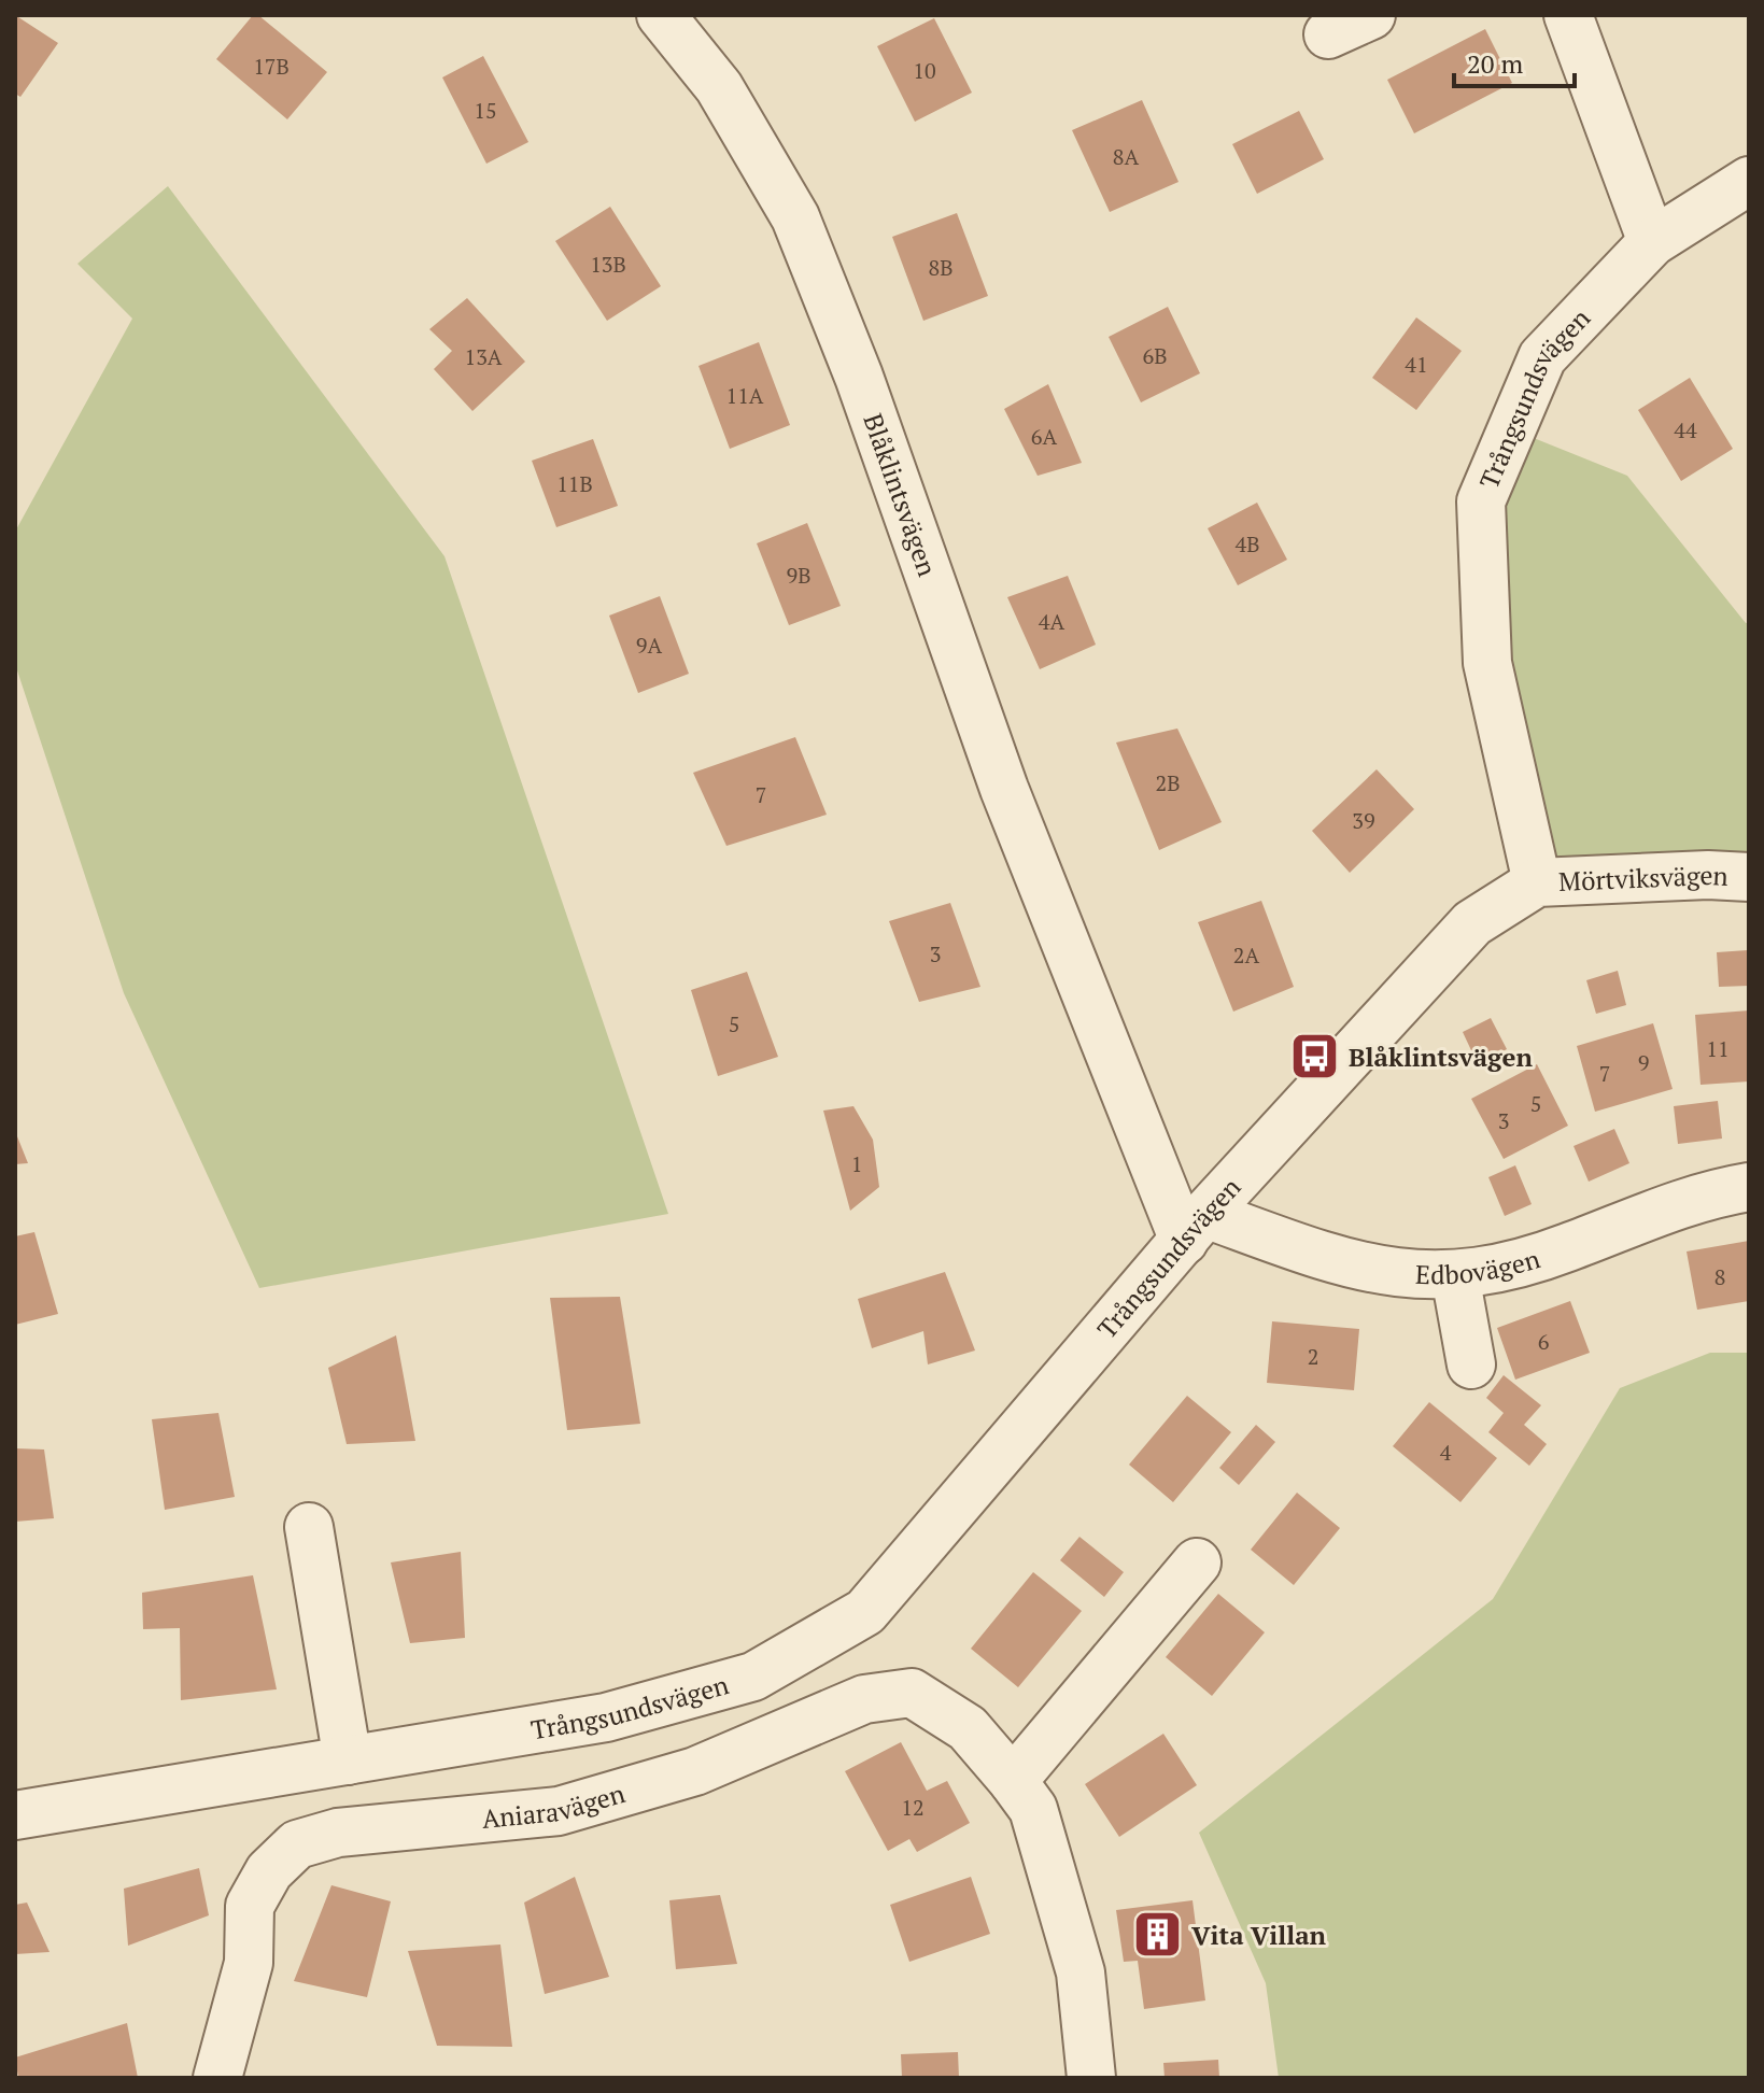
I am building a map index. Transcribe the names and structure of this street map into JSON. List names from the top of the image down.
{
  "streets": {
    "street": [
      "Trångsundsvägen",
      "Blåklintsvägen",
      "Mörtviksvägen",
      "Edbovägen",
      "Aniaravägen"
    ]
  },
  "crossings": [
    ["Trångsundsvägen", "Blåklintsvägen"],
    ["Trångsundsvägen", "Mörtviksvägen"],
    ["Trångsundsvägen", "Edbovägen"],
    ["Blåklintsvägen", "Edbovägen"]
  ],
  "places": {
    "bus stop": ["Blåklintsvägen"],
    "building": ["Vita Villan"]
  },
  "house_numbers": [
    "17B",
    "10",
    "15",
    "8A",
    "13B",
    "8B",
    "6B",
    "13A",
    "41",
    "11A",
    "44",
    "6A",
    "11B",
    "4B",
    "9B",
    "4A",
    "9A",
    "2B",
    "7",
    "39",
    "3",
    "2A",
    "5",
    "11",
    "9",
    "7",
    "5",
    "3",
    "1",
    "8",
    "6",
    "2",
    "4",
    "12"
  ],
  "scale_bar": "20 m"
}
